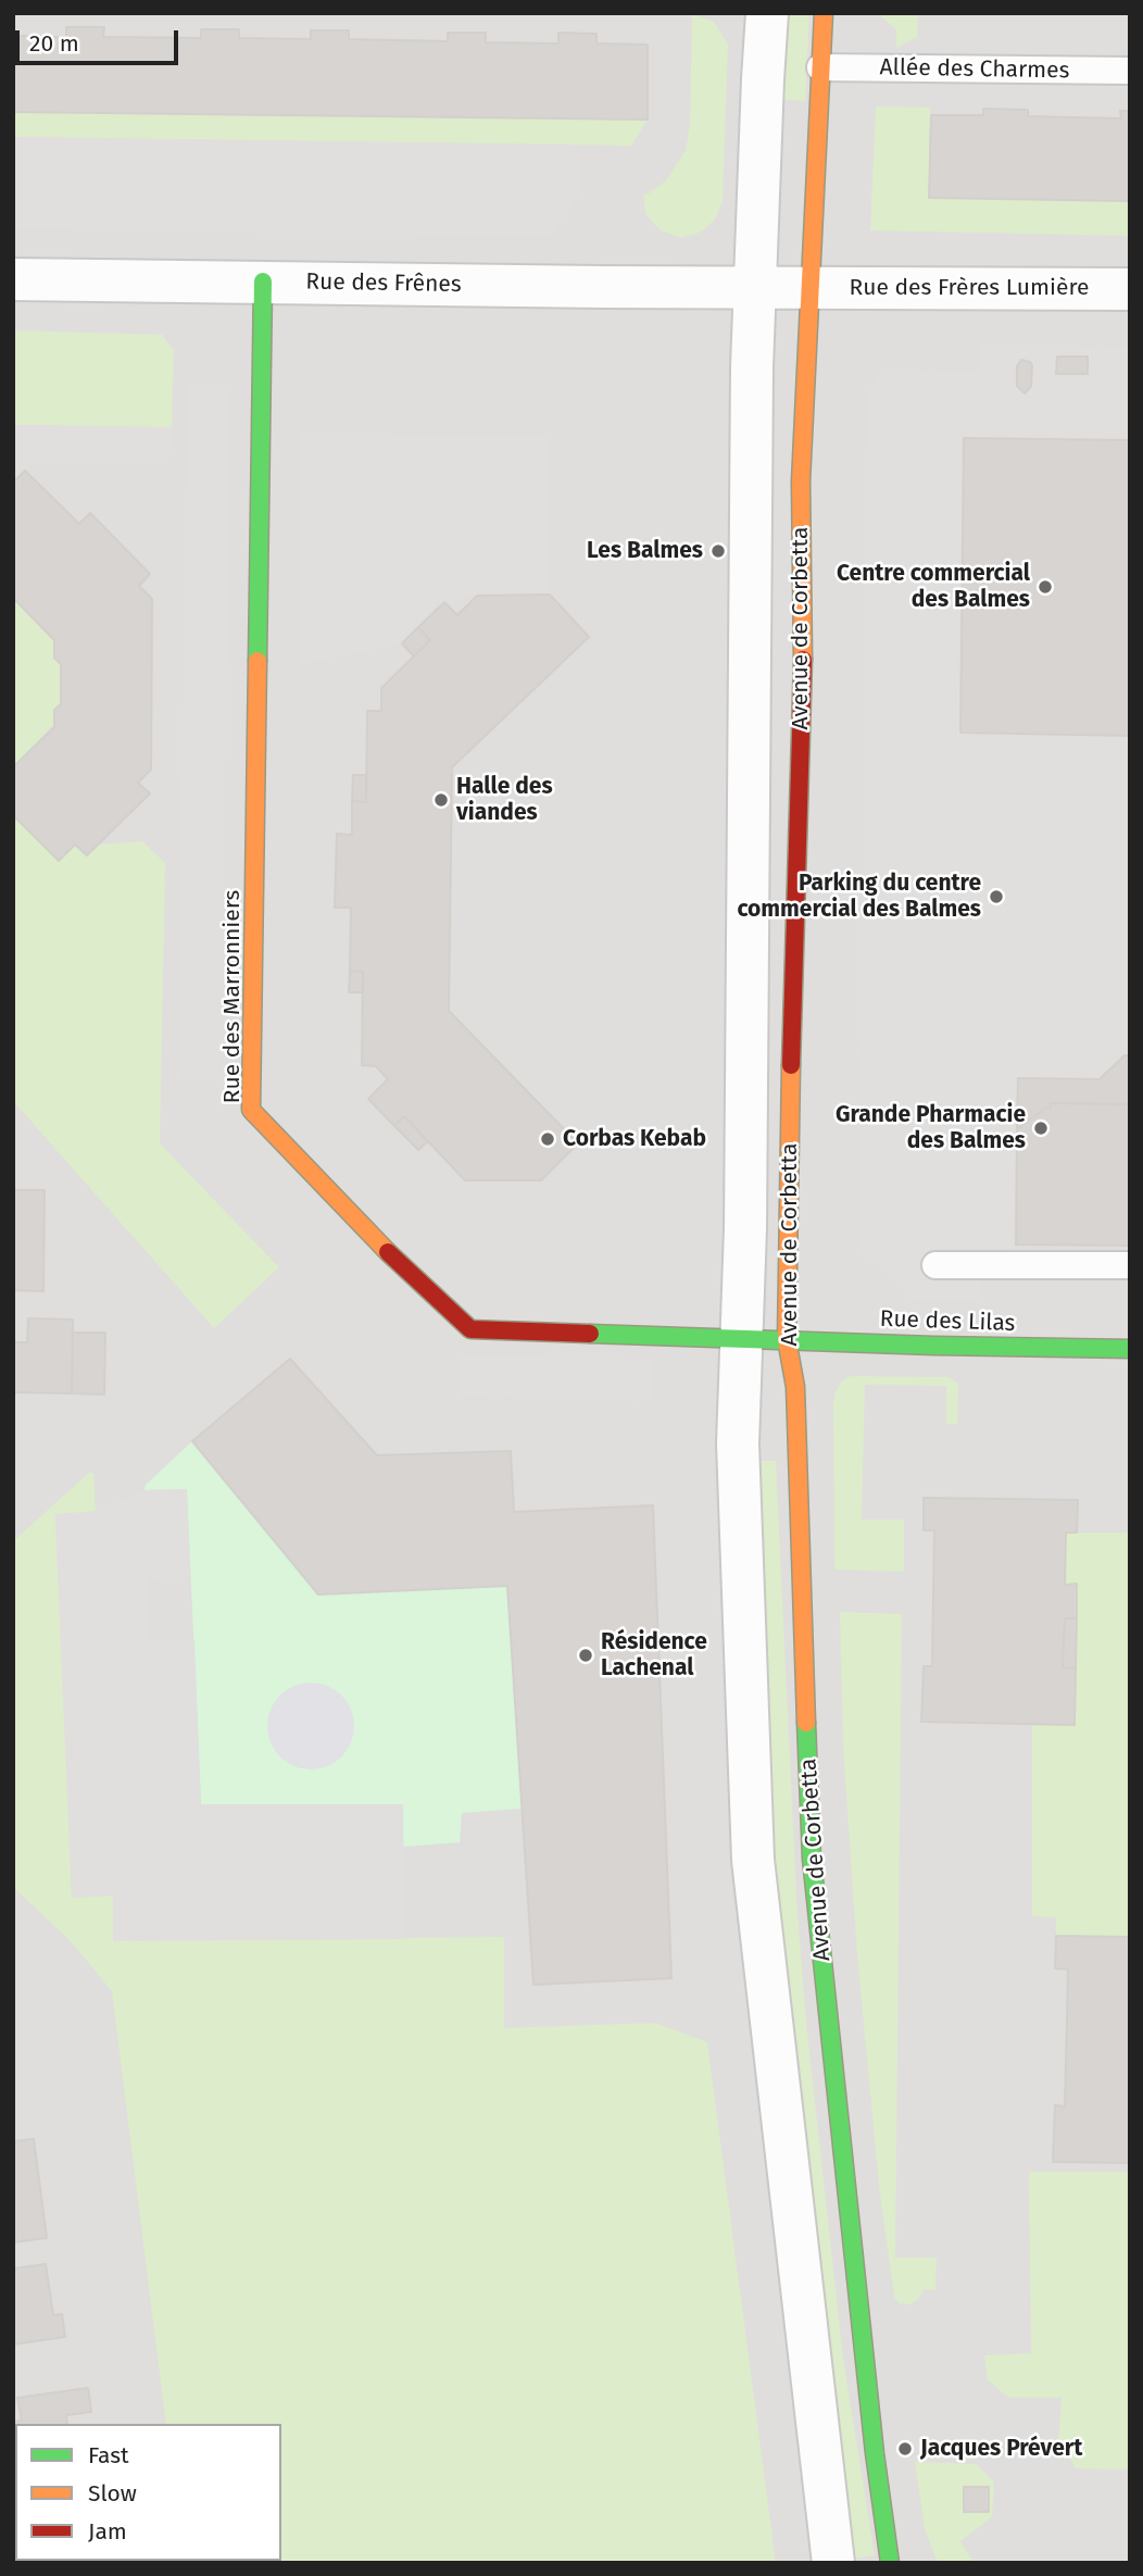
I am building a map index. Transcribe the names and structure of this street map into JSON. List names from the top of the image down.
{
  "streets": {
    "street": [
      "Rue des Frênes",
      "Rue des Frères Lumière",
      "Avenue de Corbetta",
      "Rue des Marronniers",
      "Rue des Lilas"
    ],
    "lane": ["Allée des Charmes"]
  },
  "crossings": [
    ["Allée des Charmes", "Avenue de Corbetta"],
    ["Rue des Frênes", "Rue des Frères Lumière"],
    ["Rue des Frênes", "Avenue de Corbetta"],
    ["Rue des Frênes", "Rue des Marronniers"],
    ["Rue des Frères Lumière", "Avenue de Corbetta"],
    ["Avenue de Corbetta", "Rue des Marronniers"],
    ["Avenue de Corbetta", "Rue des Lilas"],
    ["Rue des Marronniers", "Rue des Lilas"]
  ],
  "places": [
    "Les Balmes",
    "Centre commercial des Balmes",
    "Halle des viandes",
    "Parking du centre commercial des Balmes",
    "Grande Pharmacie des Balmes",
    "Corbas Kebab",
    "Résidence Lachenal",
    "Jacques Prévert"
  ],
  "legend": ["Fast", "Slow", "Jam"],
  "scale_bar": "20 m"
}
